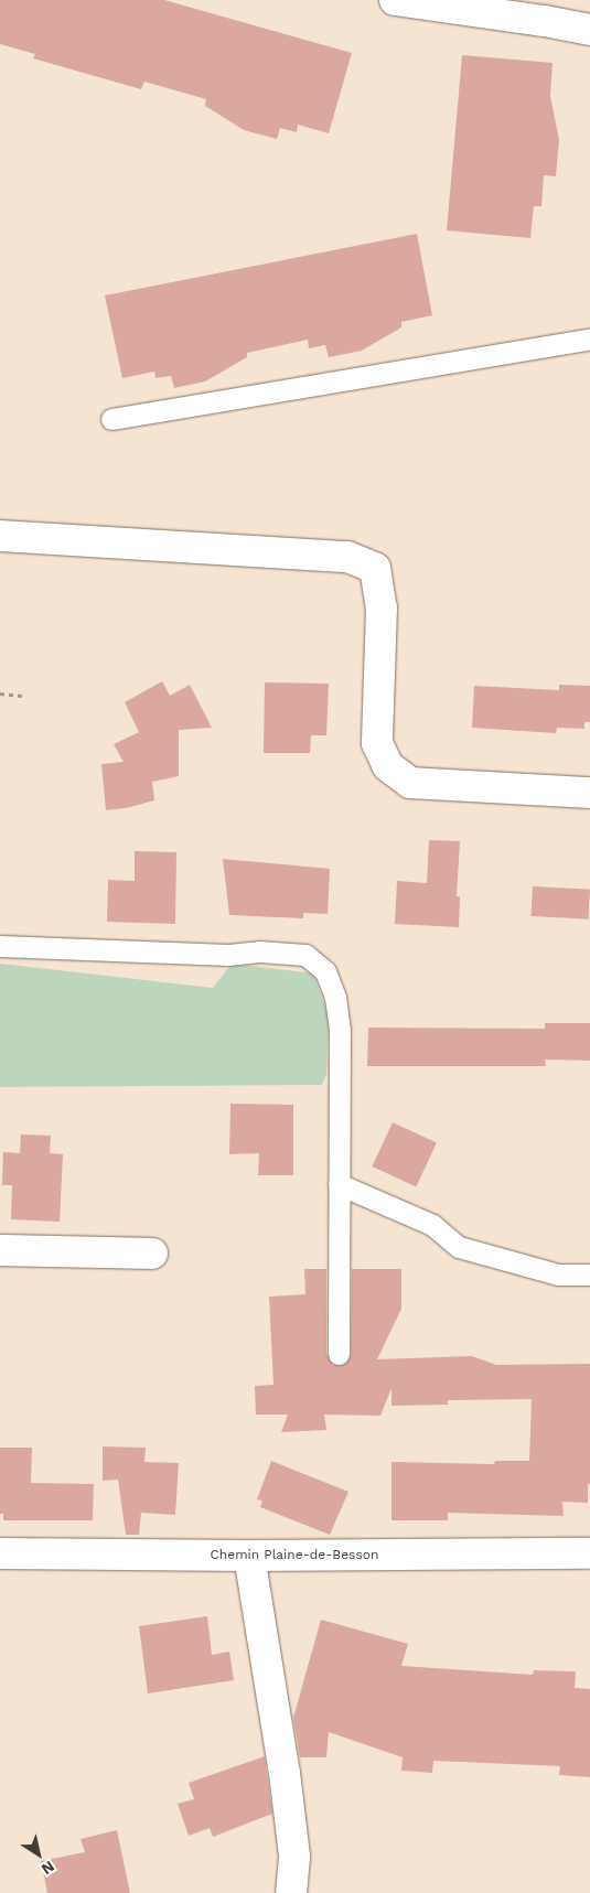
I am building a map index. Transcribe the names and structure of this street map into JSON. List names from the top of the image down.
{
  "streets": {
    "street": ["Chemin Plaine-de-Besson"]
  },
  "north": "bottom right"
}
